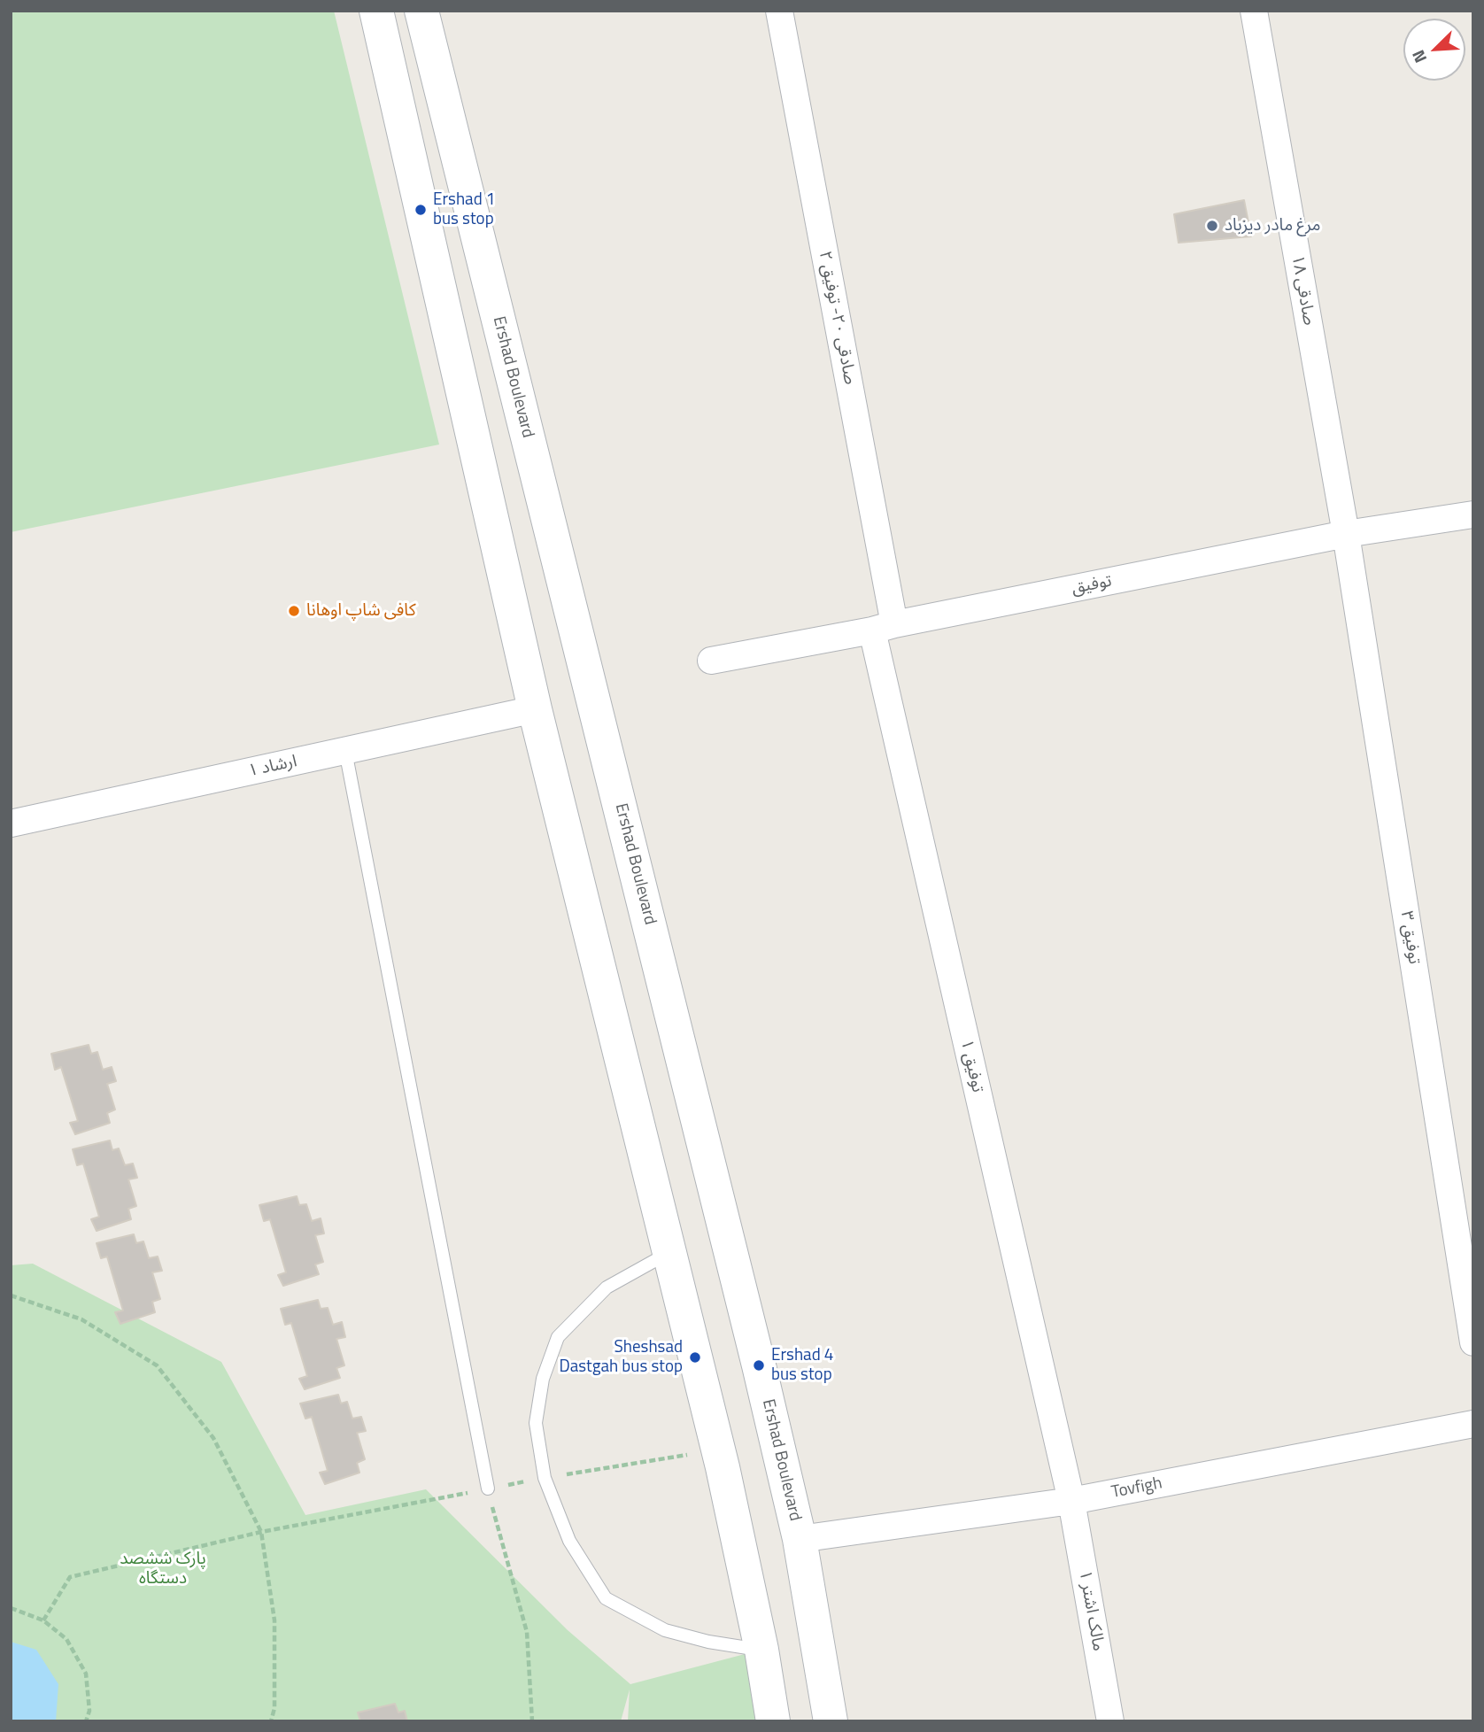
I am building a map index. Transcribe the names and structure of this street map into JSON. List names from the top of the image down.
{
  "streets": {
    "main road": ["Ershad Boulevard"],
    "street": [
      "صادقی ۱۸",
      "صادقی ۲۰- توفیق ۲",
      "توفیق",
      "ارشاد ۱",
      "توفیق ۳",
      "توفیق ۱",
      "Tovfigh",
      "مالک اشتر ۱"
    ]
  },
  "crossings": [
    ["صادقی ۱۸", "توفیق"],
    ["صادقی ۱۸", "توفیق ۳"],
    ["صادقی ۲۰- توفیق ۲", "توفیق"],
    ["صادقی ۲۰- توفیق ۲", "توفیق ۱"],
    ["Ershad Boulevard", "Tovfigh"],
    ["توفیق", "توفیق ۳"],
    ["توفیق", "توفیق ۱"],
    ["توفیق ۱", "Tovfigh"],
    ["توفیق ۱", "مالک اشتر ۱"],
    ["Tovfigh", "مالک اشتر ۱"]
  ],
  "parks": ["پارک‌ ششصد دستگاه"],
  "places": [
    "Ershad 1 bus stop",
    "مرغ مادر دیزباد",
    "کافی شاپ اوهانا",
    "Sheshsad Dastgah bus stop",
    "Ershad 4 bus stop"
  ],
  "north": "bottom left"
}
